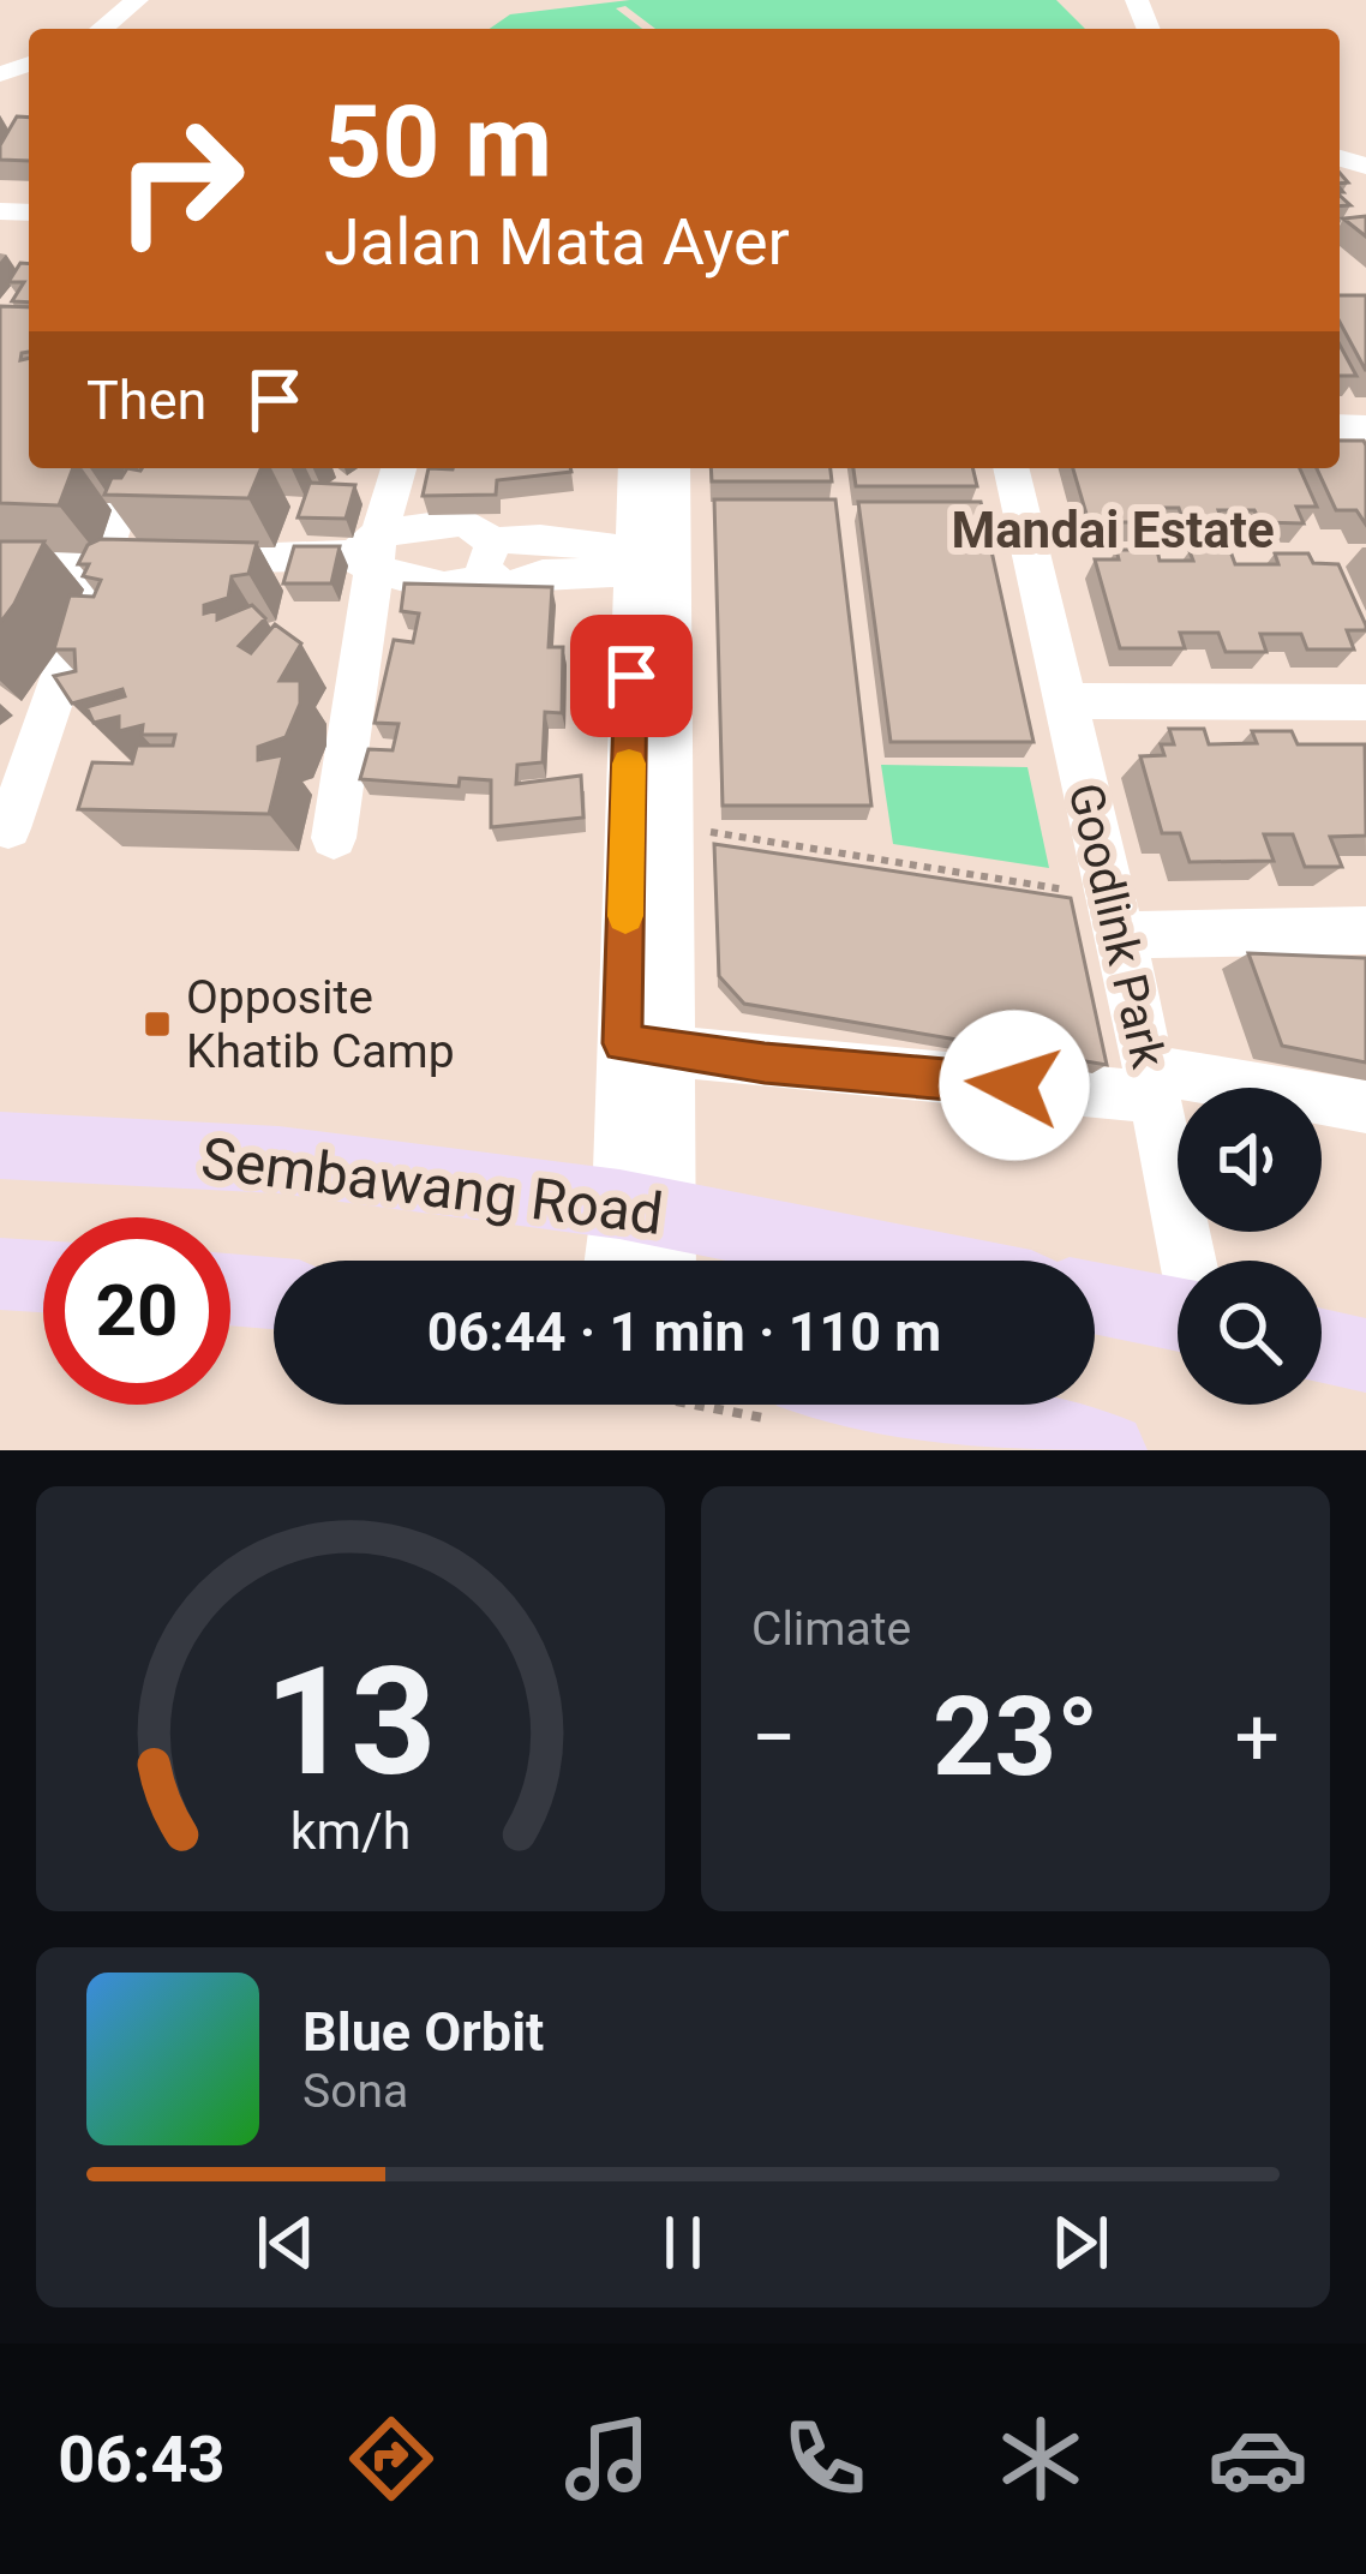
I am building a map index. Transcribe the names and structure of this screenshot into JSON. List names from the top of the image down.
{
  "streets": {
    "main road": ["Sembawang Road"],
    "street": ["Goodlink Park"]
  },
  "districts": ["Mandai Estate"],
  "places": {
    "transit": ["Opposite Khatib Camp"]
  },
  "page": {
    "turn": ["50 m", "Jalan Mata Ayer"],
    "then": "Then",
    "limit": "20",
    "trip": "06:44 · 1 min · 110 m",
    "tile": "Climate",
    "heat": ["−", "23°", "+"],
    "song": ["Blue Orbit", "Sona"],
    "tabs": "06:43",
    "gauge": ["13", "km/h"]
  }
}
